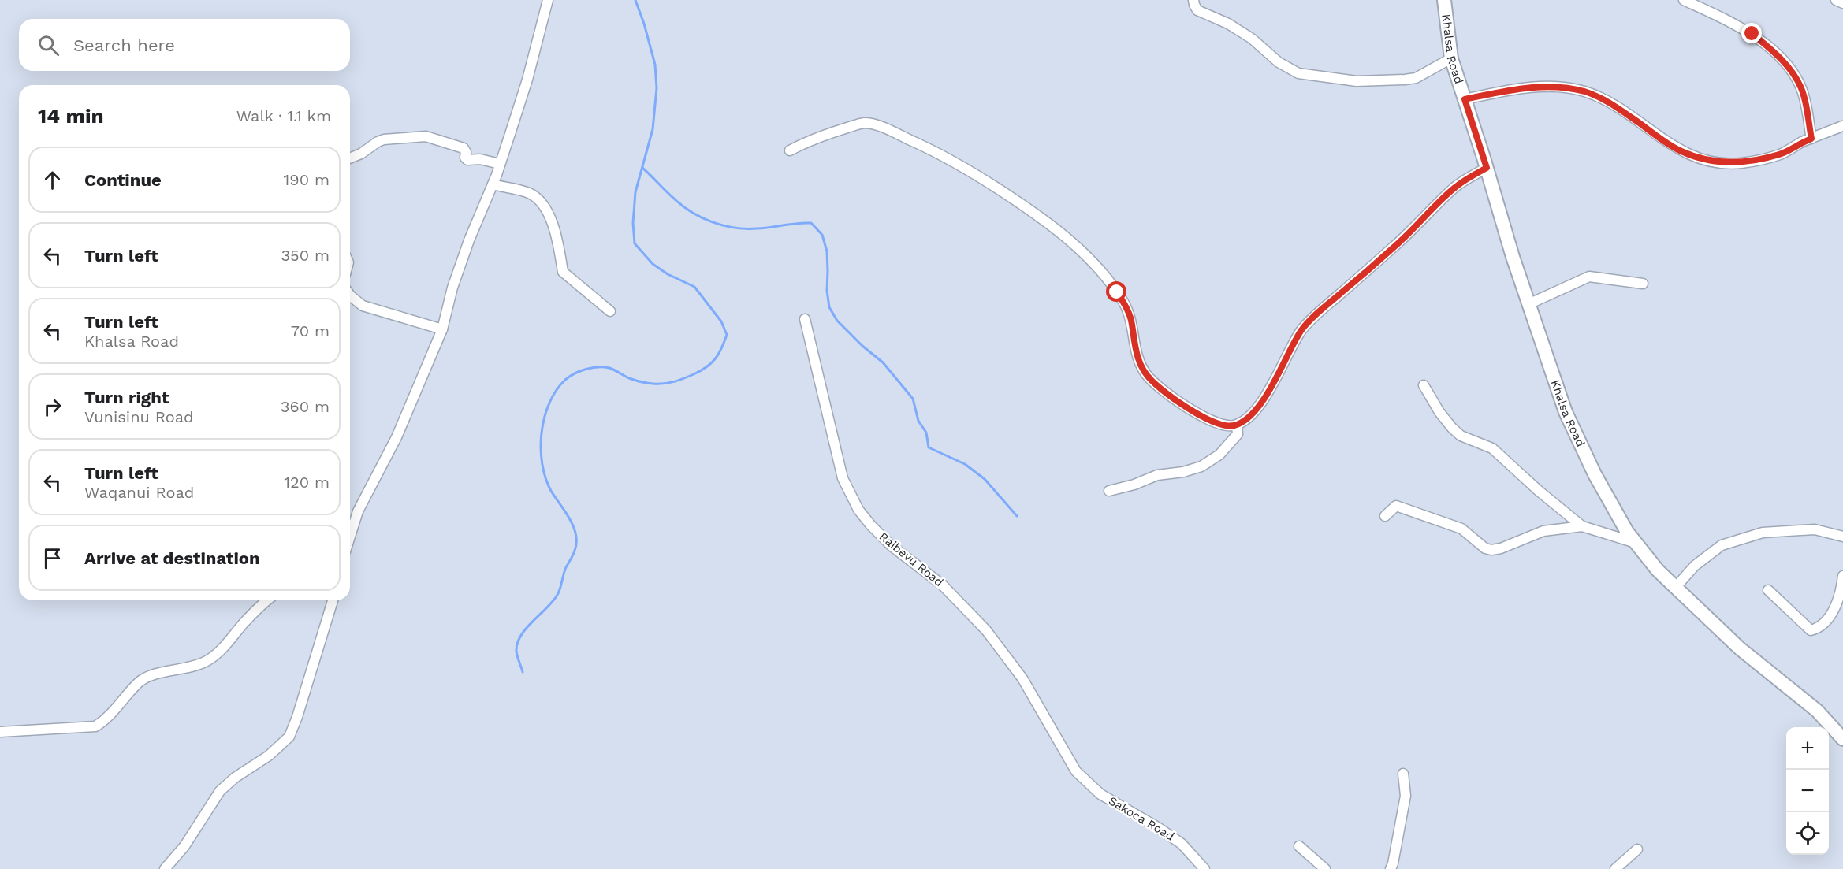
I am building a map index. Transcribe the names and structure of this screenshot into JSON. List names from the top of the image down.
{
  "streets": {
    "main road": ["Khalsa Road"],
    "street": ["Raibevu Road", "Sakoca Road"]
  },
  "crossings": [
    ["Raibevu Road", "Sakoca Road"]
  ],
  "page": {
    "search": "Search here",
    "heading": ["14 min", "Walk · 1.1 km"],
    "list": [
      ["Continue", "190 m"],
      ["Turn left", "350 m"],
      ["Turn left", "Khalsa Road", "70 m"],
      ["Turn right", "Vunisinu Road", "360 m"],
      ["Turn left", "Waqanui Road", "120 m"],
      "Arrive at destination"
    ],
    "map_buttons": ["+", "−"]
  }
}
